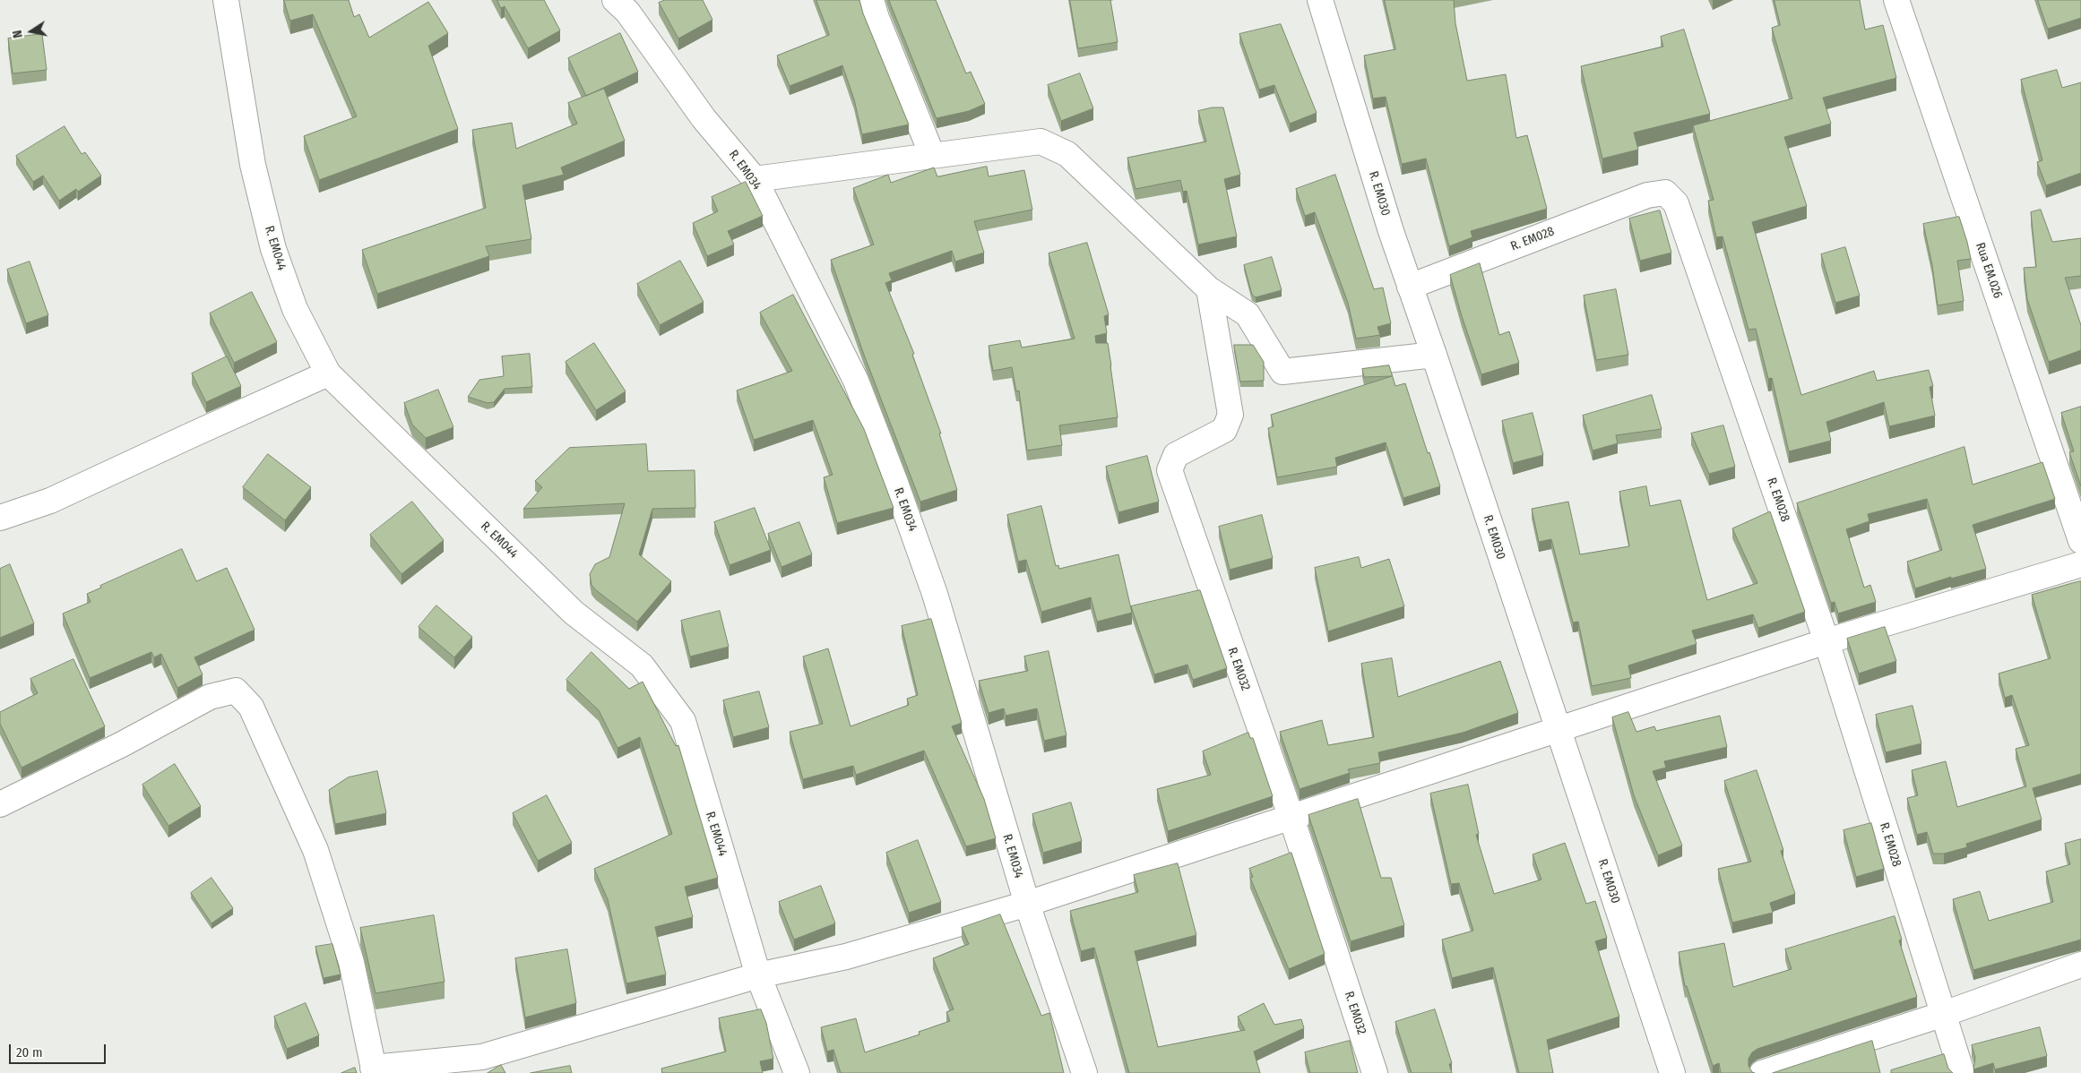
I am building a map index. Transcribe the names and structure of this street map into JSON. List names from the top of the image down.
{
  "streets": {
    "street": [
      "R. EM034",
      "R. EM030",
      "R. EM028",
      "R. EM044",
      "Rua EM.026",
      "R. EM032"
    ]
  },
  "crossings": [
    ["R. EM030", "R. EM028"]
  ],
  "scale_bar": "20 m",
  "north": "left"
}
